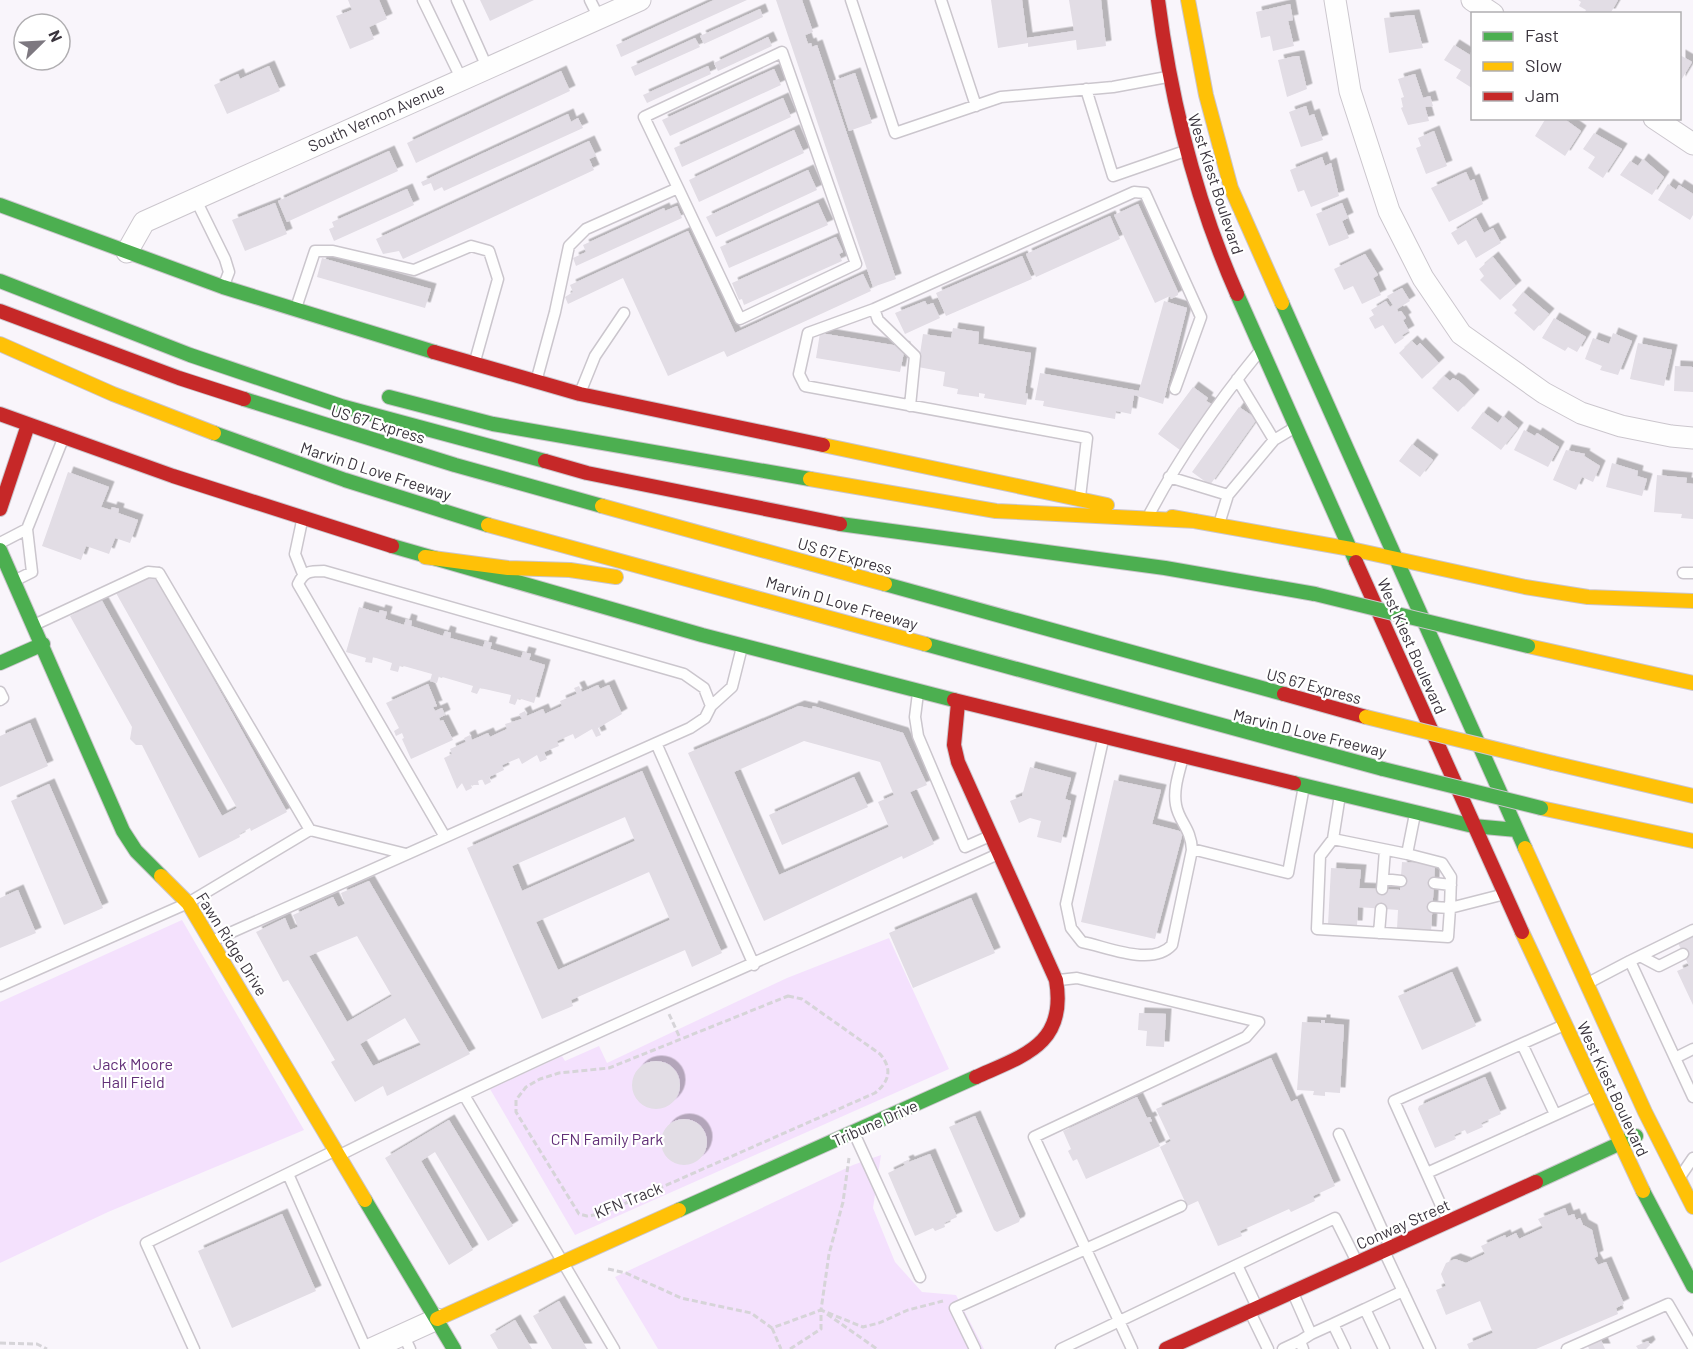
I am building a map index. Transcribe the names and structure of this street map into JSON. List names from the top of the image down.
{
  "streets": {
    "main road": [
      "West Kiest Boulevard",
      "US 67 Express",
      "Marvin D Love Freeway",
      "Fawn Ridge Drive",
      "Tribune Drive",
      "Conway Street"
    ],
    "street": ["South Vernon Avenue"],
    "path": ["KFN Track"]
  },
  "crossings": [
    ["West Kiest Boulevard", "Conway Street"],
    ["Fawn Ridge Drive", "Tribune Drive"]
  ],
  "parks": ["Jack Moore Hall Field", "CFN Family Park"],
  "legend": ["Fast", "Slow", "Jam"],
  "north": "top right"
}
